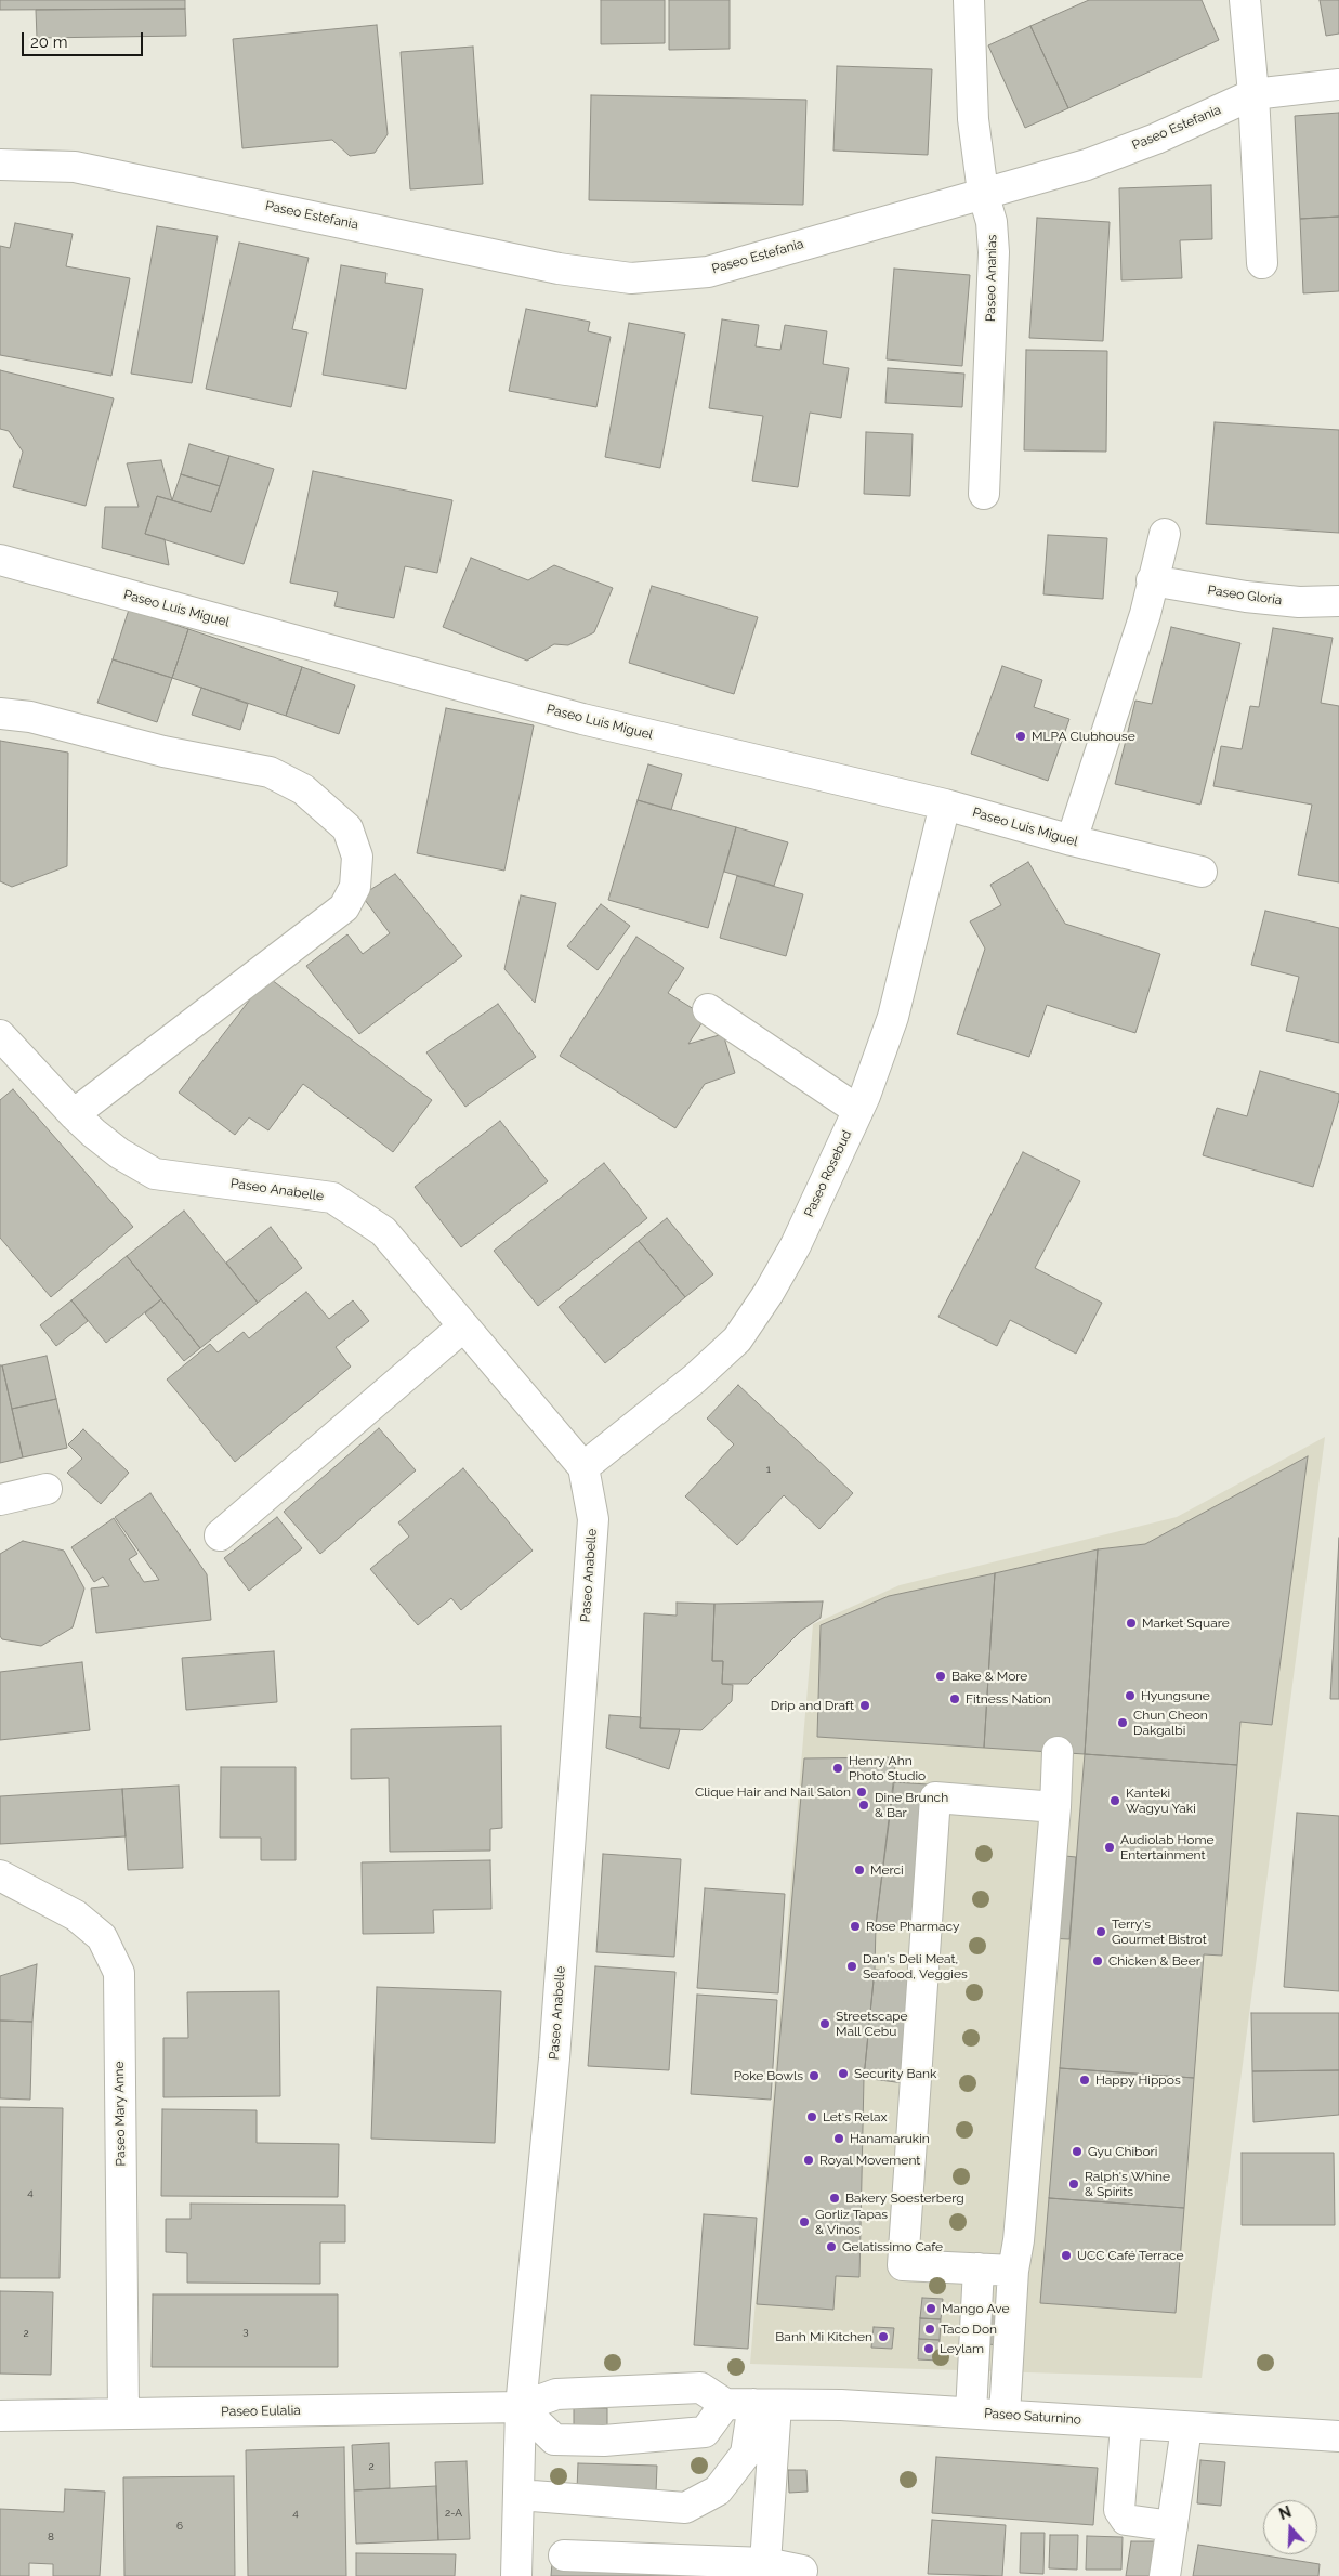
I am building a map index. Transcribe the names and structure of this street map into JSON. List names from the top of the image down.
{
  "streets": {
    "street": [
      "Paseo Estefania",
      "Paseo Ananias",
      "Paseo Gloria",
      "Paseo Luis Miguel",
      "Paseo Rosebud",
      "Paseo Anabelle",
      "Paseo Mary Anne",
      "Paseo Eulalia",
      "Paseo Saturnino"
    ]
  },
  "crossings": [
    ["Paseo Estefania", "Paseo Ananias"],
    ["Paseo Luis Miguel", "Paseo Rosebud"],
    ["Paseo Rosebud", "Paseo Anabelle"],
    ["Paseo Anabelle", "Paseo Eulalia"],
    ["Paseo Mary Anne", "Paseo Eulalia"]
  ],
  "places": [
    "MLPA Clubhouse",
    "Market Square",
    "Bake & More",
    "Hyungsune",
    "Fitness Nation",
    "Drip and Draft",
    "Chun Cheon Dakgalbi",
    "Henry Ahn Photo Studio",
    "Clique Hair and Nail Salon",
    "Kanteki Wagyu Yaki",
    "Dine Brunch & Bar",
    "Audiolab Home Entertainment",
    "Merci",
    "Rose Pharmacy",
    "Terry's Gourmet Bistrot",
    "Chicken & Beer",
    "Dan's Deli Meat, Seafood, Veggies",
    "Streetscape Mall Cebu",
    "Security Bank",
    "Poke Bowls",
    "Happy Hippos",
    "Let's Relax",
    "Hanamarukin",
    "Gyu Chibori",
    "Royal Movement",
    "Ralph's Whine & Spirits",
    "Bakery Soesterberg",
    "Gorliz Tapas & Vinos",
    "Gelatissimo Cafe",
    "UCC Café Terrace",
    "Mango Ave",
    "Taco Don",
    "Banh Mi Kitchen",
    "Leylam"
  ],
  "house_numbers": [
    "1",
    "4",
    "3",
    "2",
    "2",
    "4",
    "2-A",
    "6",
    "8"
  ],
  "scale_bar": "20 m",
  "north": "top"
}
